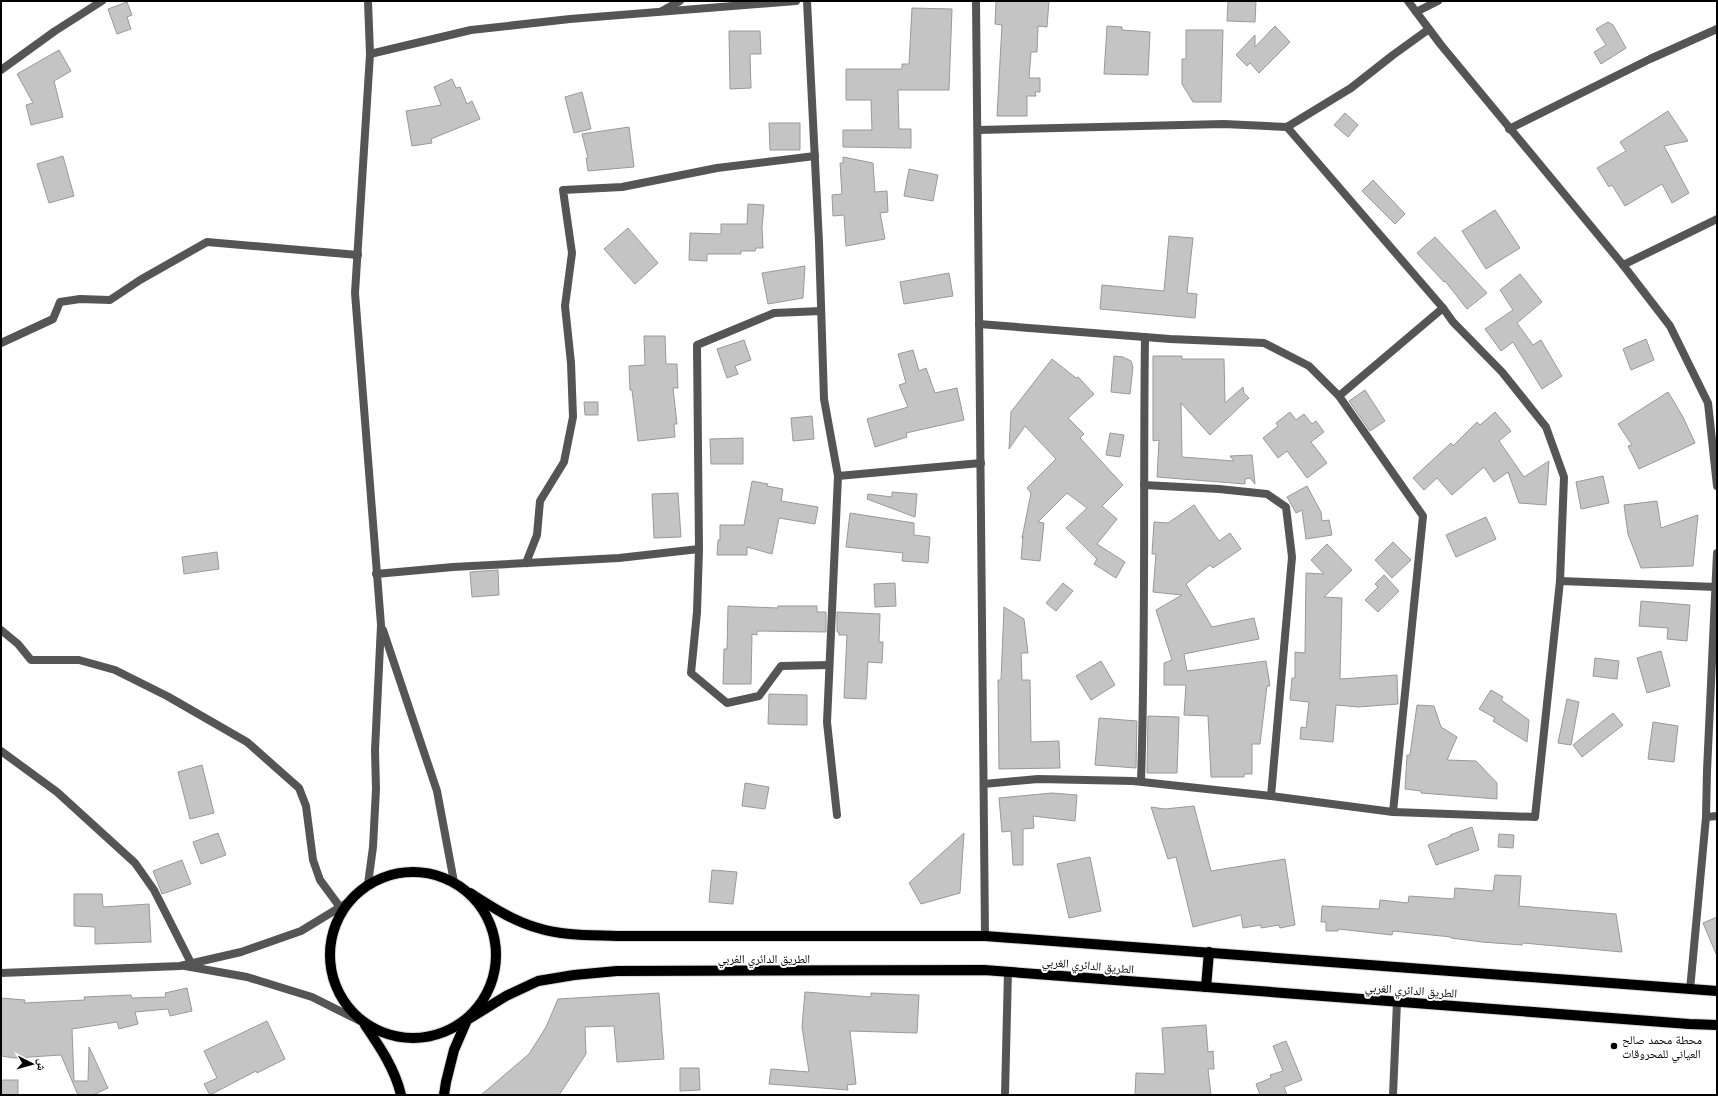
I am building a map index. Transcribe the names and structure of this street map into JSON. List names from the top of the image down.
{
  "streets": {
    "main road": ["الطريق الدائري الغربي"]
  },
  "places": ["محطة محمد صالح العياني للمحروقات"],
  "north": "right"
}
